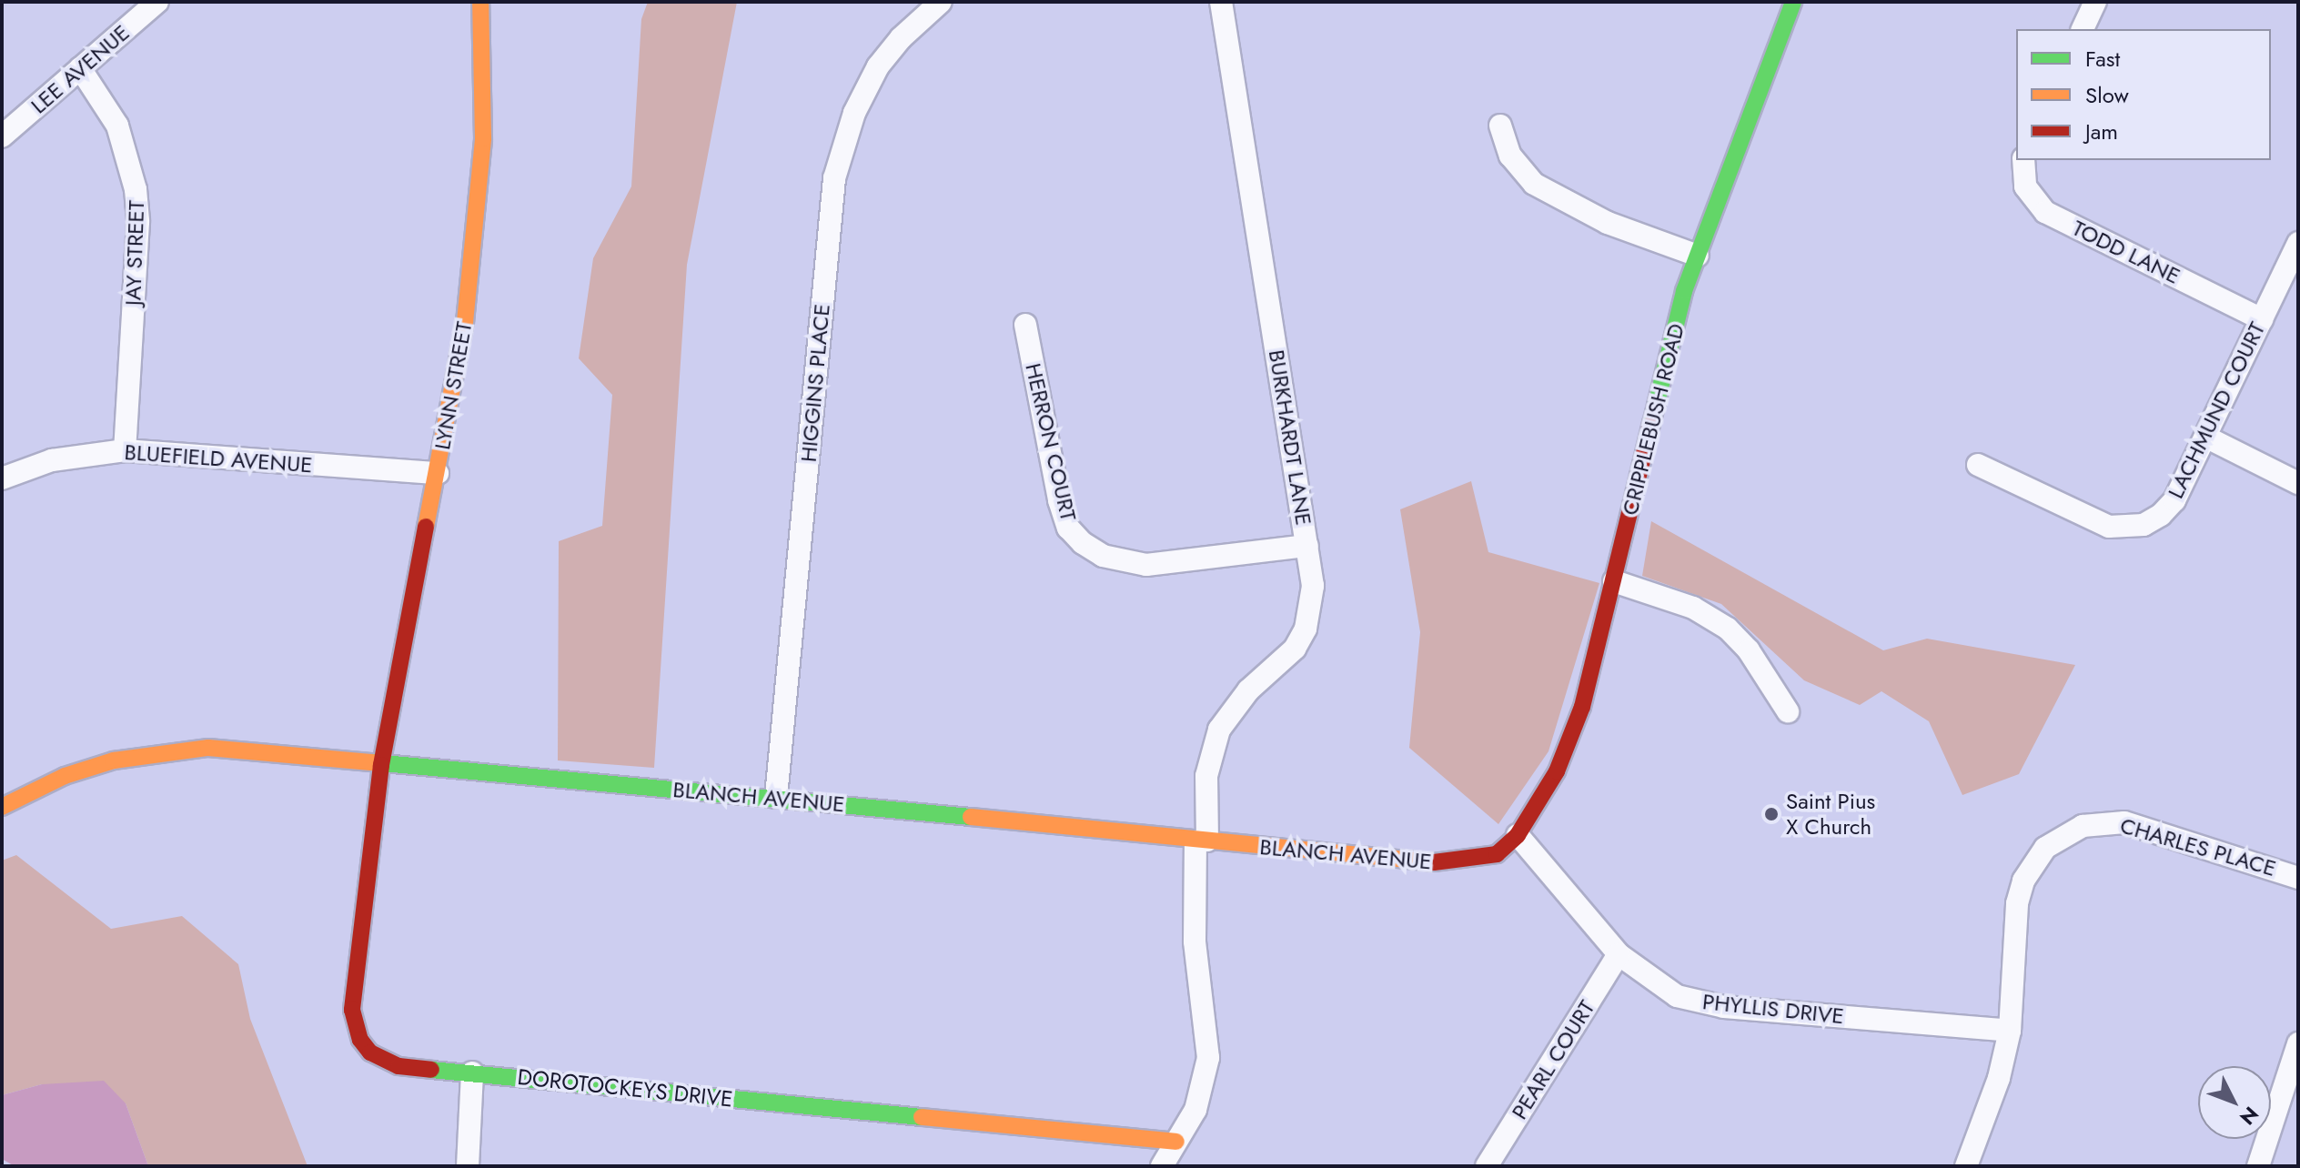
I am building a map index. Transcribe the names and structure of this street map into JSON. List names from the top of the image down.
{
  "streets": {
    "main road": [
      "LYNN STREET",
      "CRIPPLEBUSH ROAD",
      "BLANCH AVENUE",
      "DOROTOCKEYS DRIVE"
    ],
    "street": [
      "LEE AVENUE",
      "TODD LANE",
      "JAY STREET",
      "HIGGINS PLACE",
      "LACHMUND COURT",
      "BURKHARDT LANE",
      "HERRON COURT",
      "BLUEFIELD AVENUE",
      "CHARLES PLACE",
      "PHYLLIS DRIVE",
      "PEARL COURT"
    ]
  },
  "crossings": [
    ["LEE AVENUE", "JAY STREET"],
    ["TODD LANE", "LACHMUND COURT"],
    ["JAY STREET", "BLUEFIELD AVENUE"],
    ["HIGGINS PLACE", "BLANCH AVENUE"],
    ["LYNN STREET", "BLUEFIELD AVENUE"],
    ["LYNN STREET", "BLANCH AVENUE"],
    ["LYNN STREET", "DOROTOCKEYS DRIVE"],
    ["CRIPPLEBUSH ROAD", "BLANCH AVENUE"],
    ["CRIPPLEBUSH ROAD", "PHYLLIS DRIVE"],
    ["BURKHARDT LANE", "HERRON COURT"],
    ["BURKHARDT LANE", "BLANCH AVENUE"],
    ["BURKHARDT LANE", "DOROTOCKEYS DRIVE"],
    ["BLANCH AVENUE", "PHYLLIS DRIVE"],
    ["BLANCH AVENUE", "DOROTOCKEYS DRIVE"],
    ["CHARLES PLACE", "PHYLLIS DRIVE"],
    ["PHYLLIS DRIVE", "PEARL COURT"]
  ],
  "places": ["Saint Pius X Church"],
  "legend": ["Fast", "Slow", "Jam"],
  "north": "bottom right"
}
